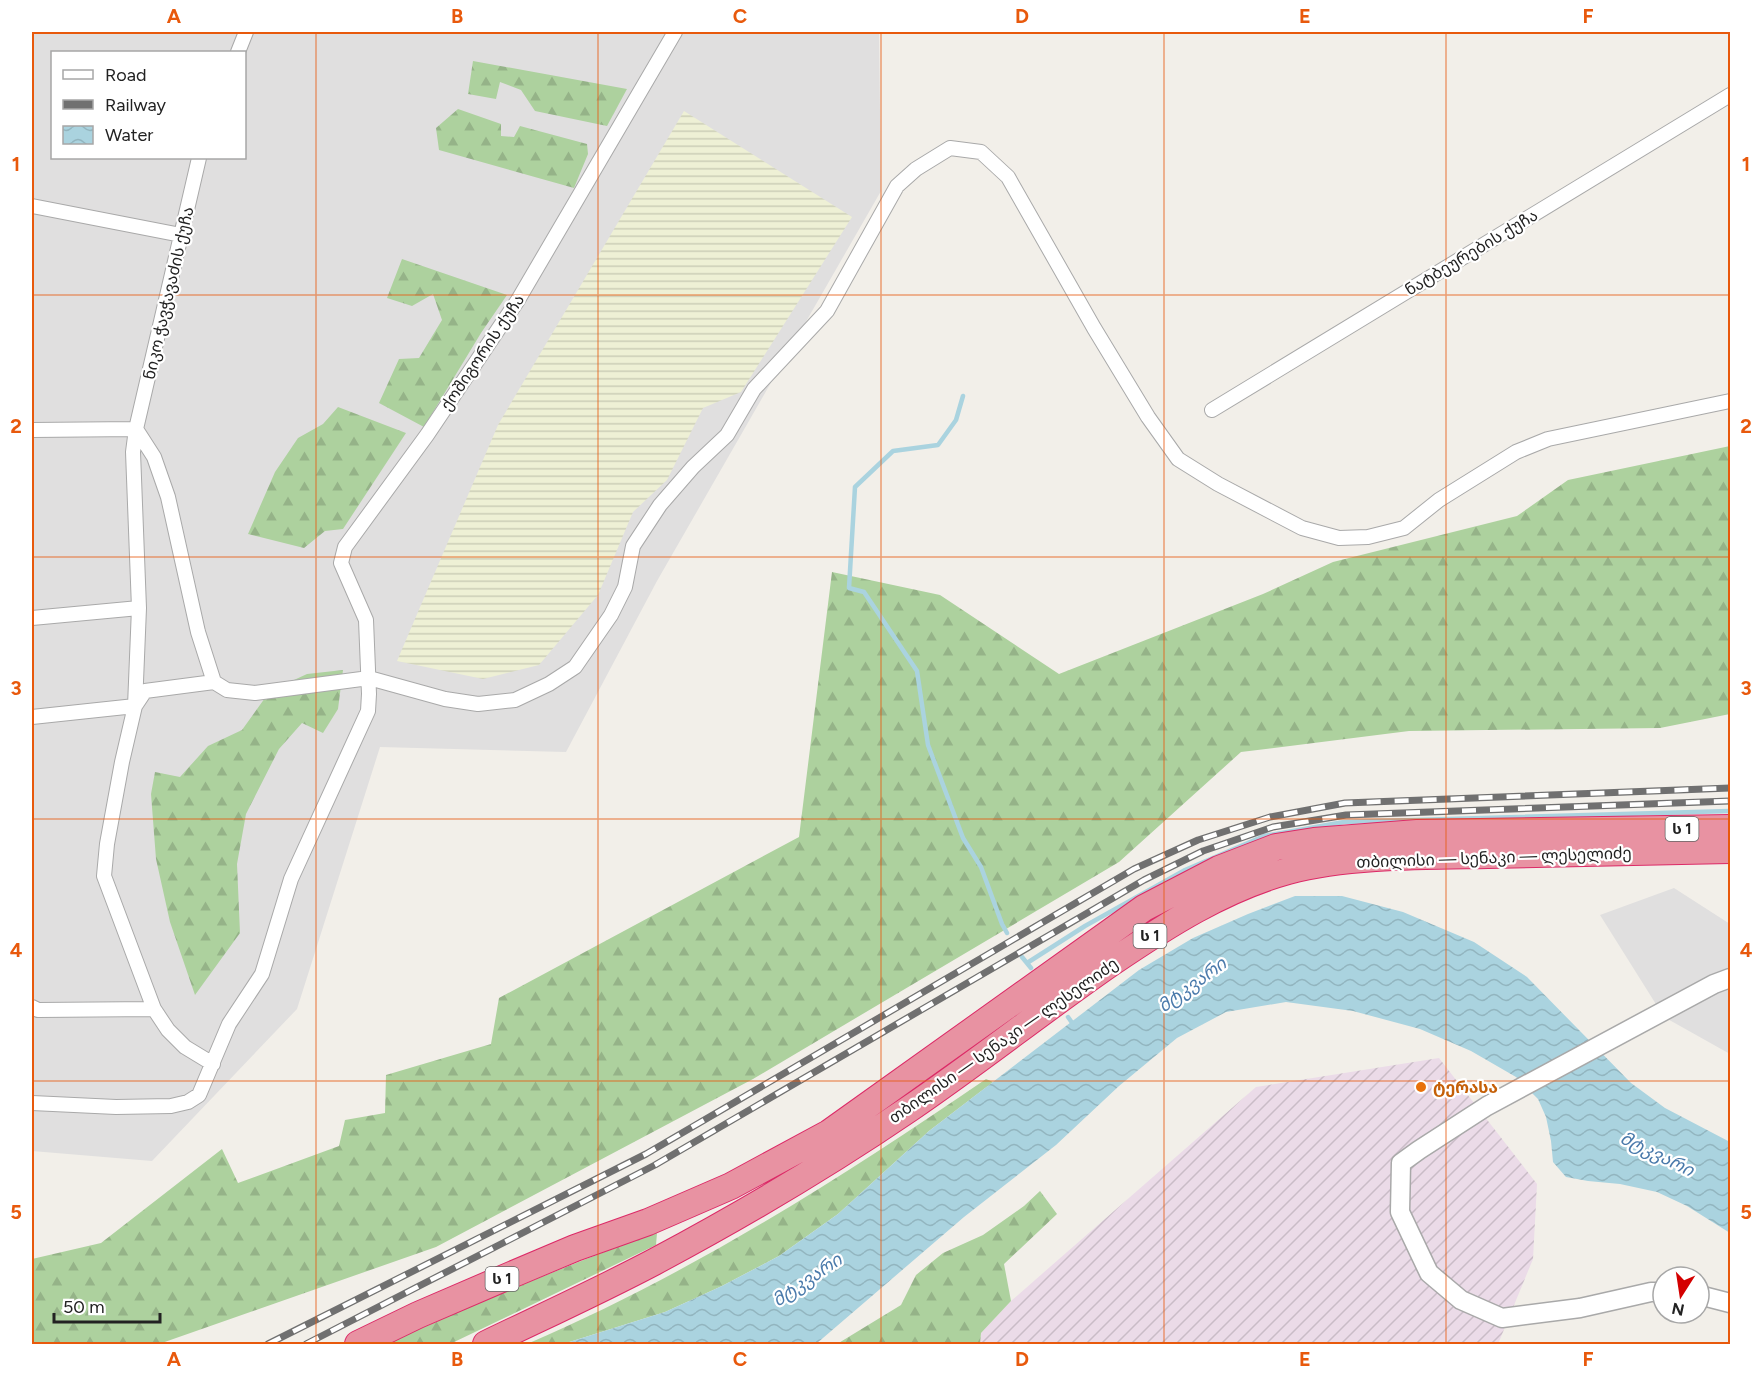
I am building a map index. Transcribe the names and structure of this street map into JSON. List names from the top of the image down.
{
  "streets": {
    "highway": ["ს 1", "თბილისი — სენაკი — ლესელიძე"],
    "street": ["ნატბეურების ქუჩა", "ნიკო ჭავჭავაძის ქუჩა", "ქოშიგორის ქუჩა"]
  },
  "crossings": [
    ["ნიკო ჭავჭავაძის ქუჩა", "ქოშიგორის ქუჩა"]
  ],
  "water": ["მტკვარი"],
  "places": ["ტერასა"],
  "legend": ["Road", "Railway", "Water"],
  "scale_bar": "50 m",
  "north": "bottom",
  "grid": {
    "columns": [
      "A",
      "B",
      "C",
      "D",
      "E",
      "F"
    ],
    "rows": [
      "1",
      "2",
      "3",
      "4",
      "5"
    ]
  }
}
